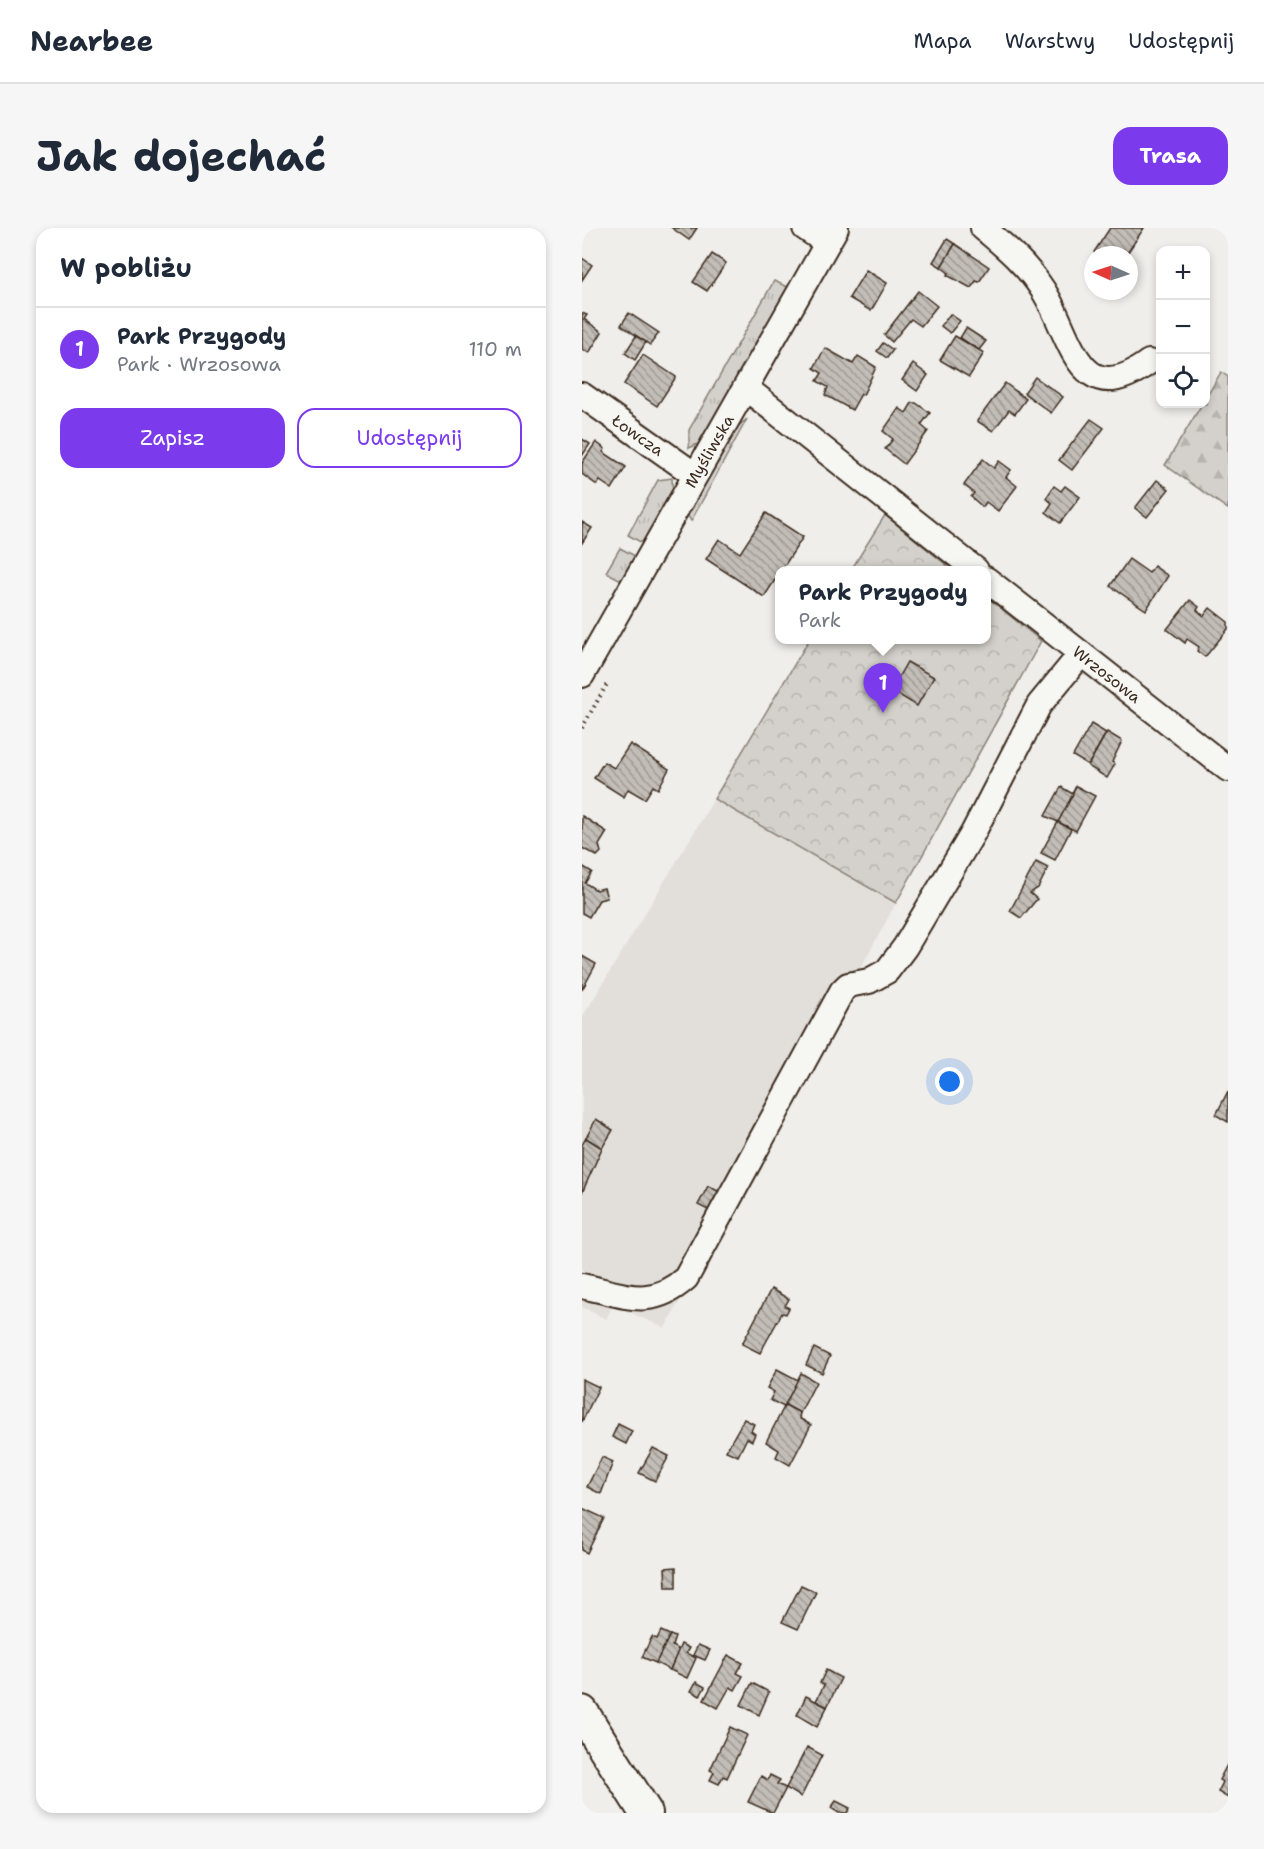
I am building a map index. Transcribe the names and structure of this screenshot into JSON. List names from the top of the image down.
{
  "streets": {
    "street": ["Łowcza", "Myśliwska", "Wrzosowa"]
  },
  "crossings": [
    ["Łowcza", "Myśliwska"]
  ],
  "north": "left",
  "page": {
    "header": "Nearbee",
    "nav": ["Mapa", "Warstwy", "Udostępnij"],
    "buttons": [
      "Trasa",
      ["Zapisz", "Udostępnij"]
    ],
    "title": "Jak dojechać",
    "heading": "W pobliżu",
    "map_buttons": ["+", "−"],
    "list": [
      {
        "mark": "1",
        "name": "Park Przygody",
        "note": "Park · Wrzosowa",
        "value": "110 m"
      }
    ],
    "popup": ["Park Przygody", "Park"],
    "pins": "1"
  }
}
